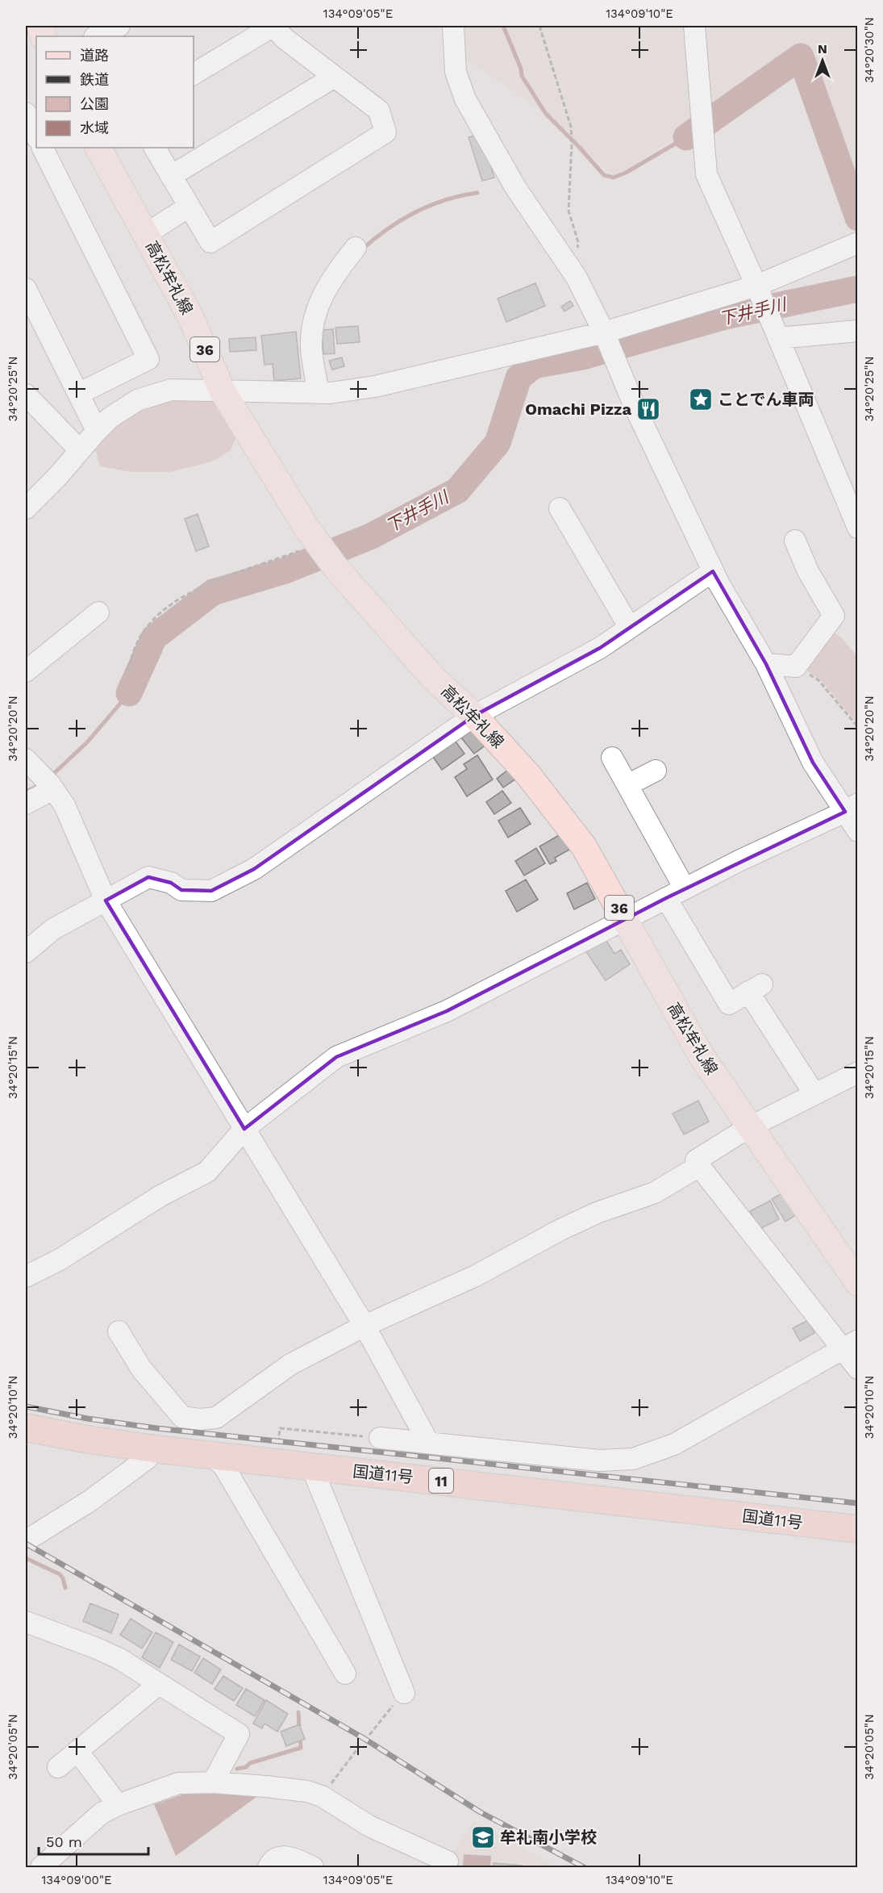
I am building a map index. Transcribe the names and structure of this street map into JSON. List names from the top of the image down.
{
  "streets": {
    "highway": ["国道11号", "11"],
    "main road": ["高松牟礼線", "36"]
  },
  "water": ["下井手川"],
  "places": {
    "place": ["ことでん車両"],
    "restaurant": ["Omachi Pizza"],
    "school or university": ["牟礼南小学校"]
  },
  "legend": [
    "道路",
    "鉄道",
    "公園",
    "水域"
  ],
  "scale_bar": "50 m",
  "north": "top",
  "coordinates": [
    "134°09'05\"E",
    "134°09'10\"E",
    "34°20'30\"N",
    "34°20'25\"N",
    "34°20'20\"N",
    "34°20'15\"N",
    "34°20'10\"N",
    "34°20'05\"N",
    "134°09'00\"E"
  ]
}
